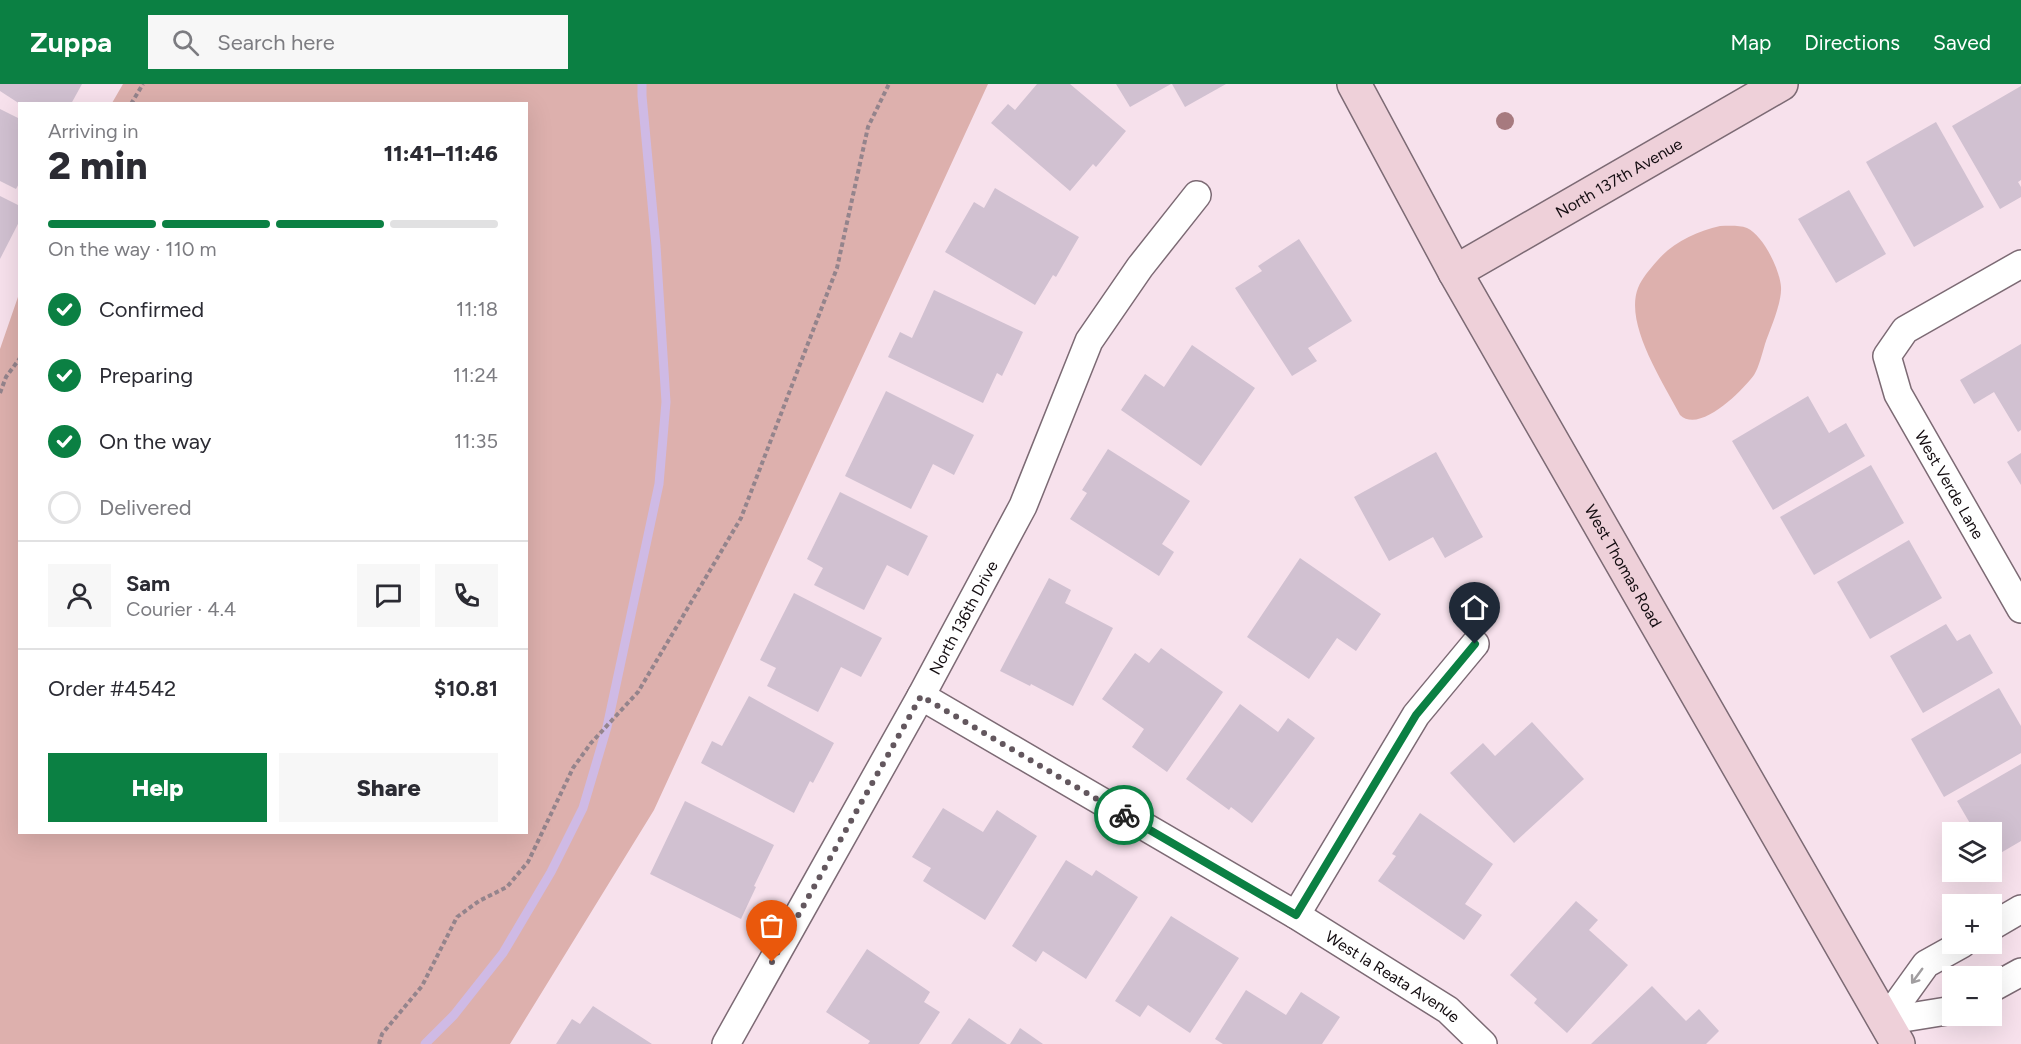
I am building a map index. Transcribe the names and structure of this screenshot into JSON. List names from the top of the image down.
{
  "streets": {
    "main road": ["North 137th Avenue", "West Thomas Road"],
    "street": ["West Verde Lane", "North 136th Drive", "West la Reata Avenue"]
  },
  "crossings": [
    ["North 137th Avenue", "West Thomas Road"],
    ["North 136th Drive", "West la Reata Avenue"]
  ],
  "page": {
    "header": "Zuppa",
    "search": "Search here",
    "nav": ["Map", "Directions", "Saved"],
    "heading": ["2 min", "Arriving in", "11:41–11:46"],
    "panel": [
      "Sam",
      "Courier · 4.4",
      "Order #4542",
      "$10.81"
    ],
    "bar": "On the way · 110 m",
    "list": [
      ["Confirmed", "11:18"],
      ["Preparing", "11:24"],
      ["On the way", "11:35"],
      "Delivered"
    ],
    "buttons": ["Help", "Share"],
    "map_buttons": ["+", "−"]
  }
}
